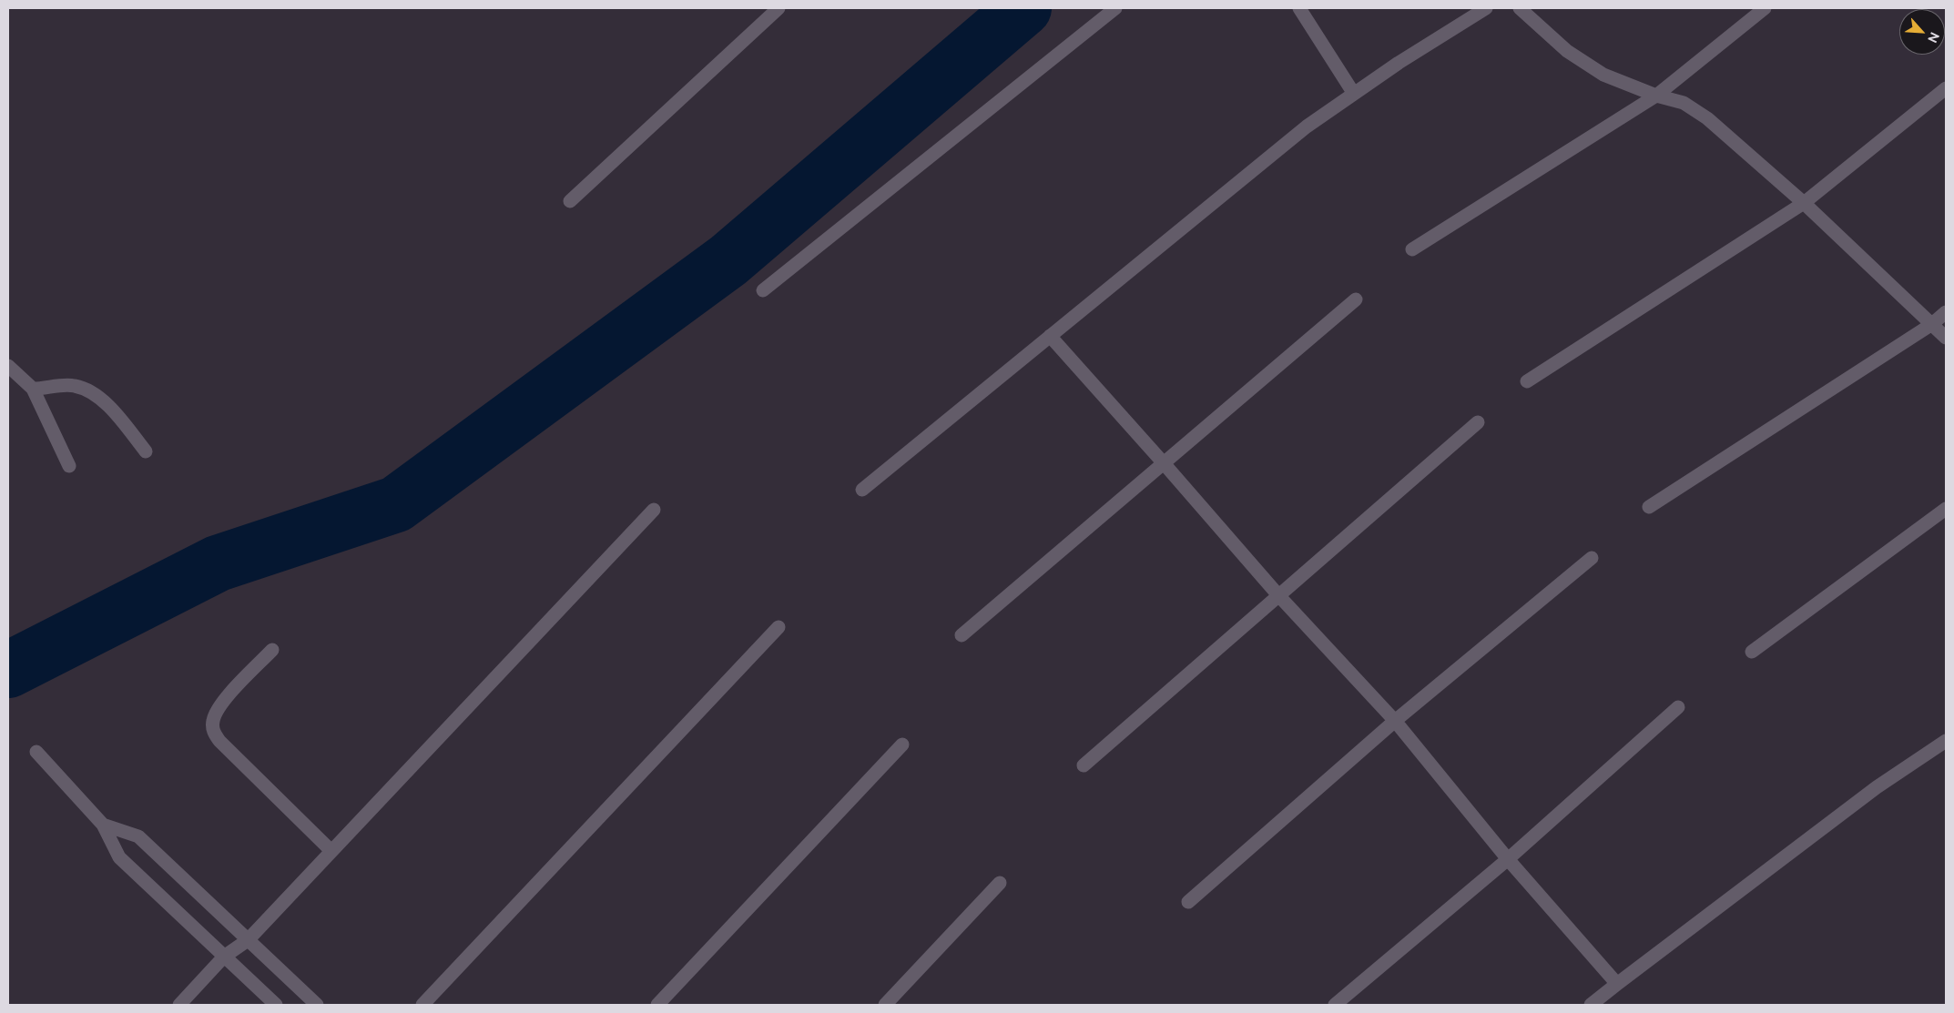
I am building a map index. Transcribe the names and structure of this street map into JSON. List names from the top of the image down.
{
  "north": "bottom right"
}
